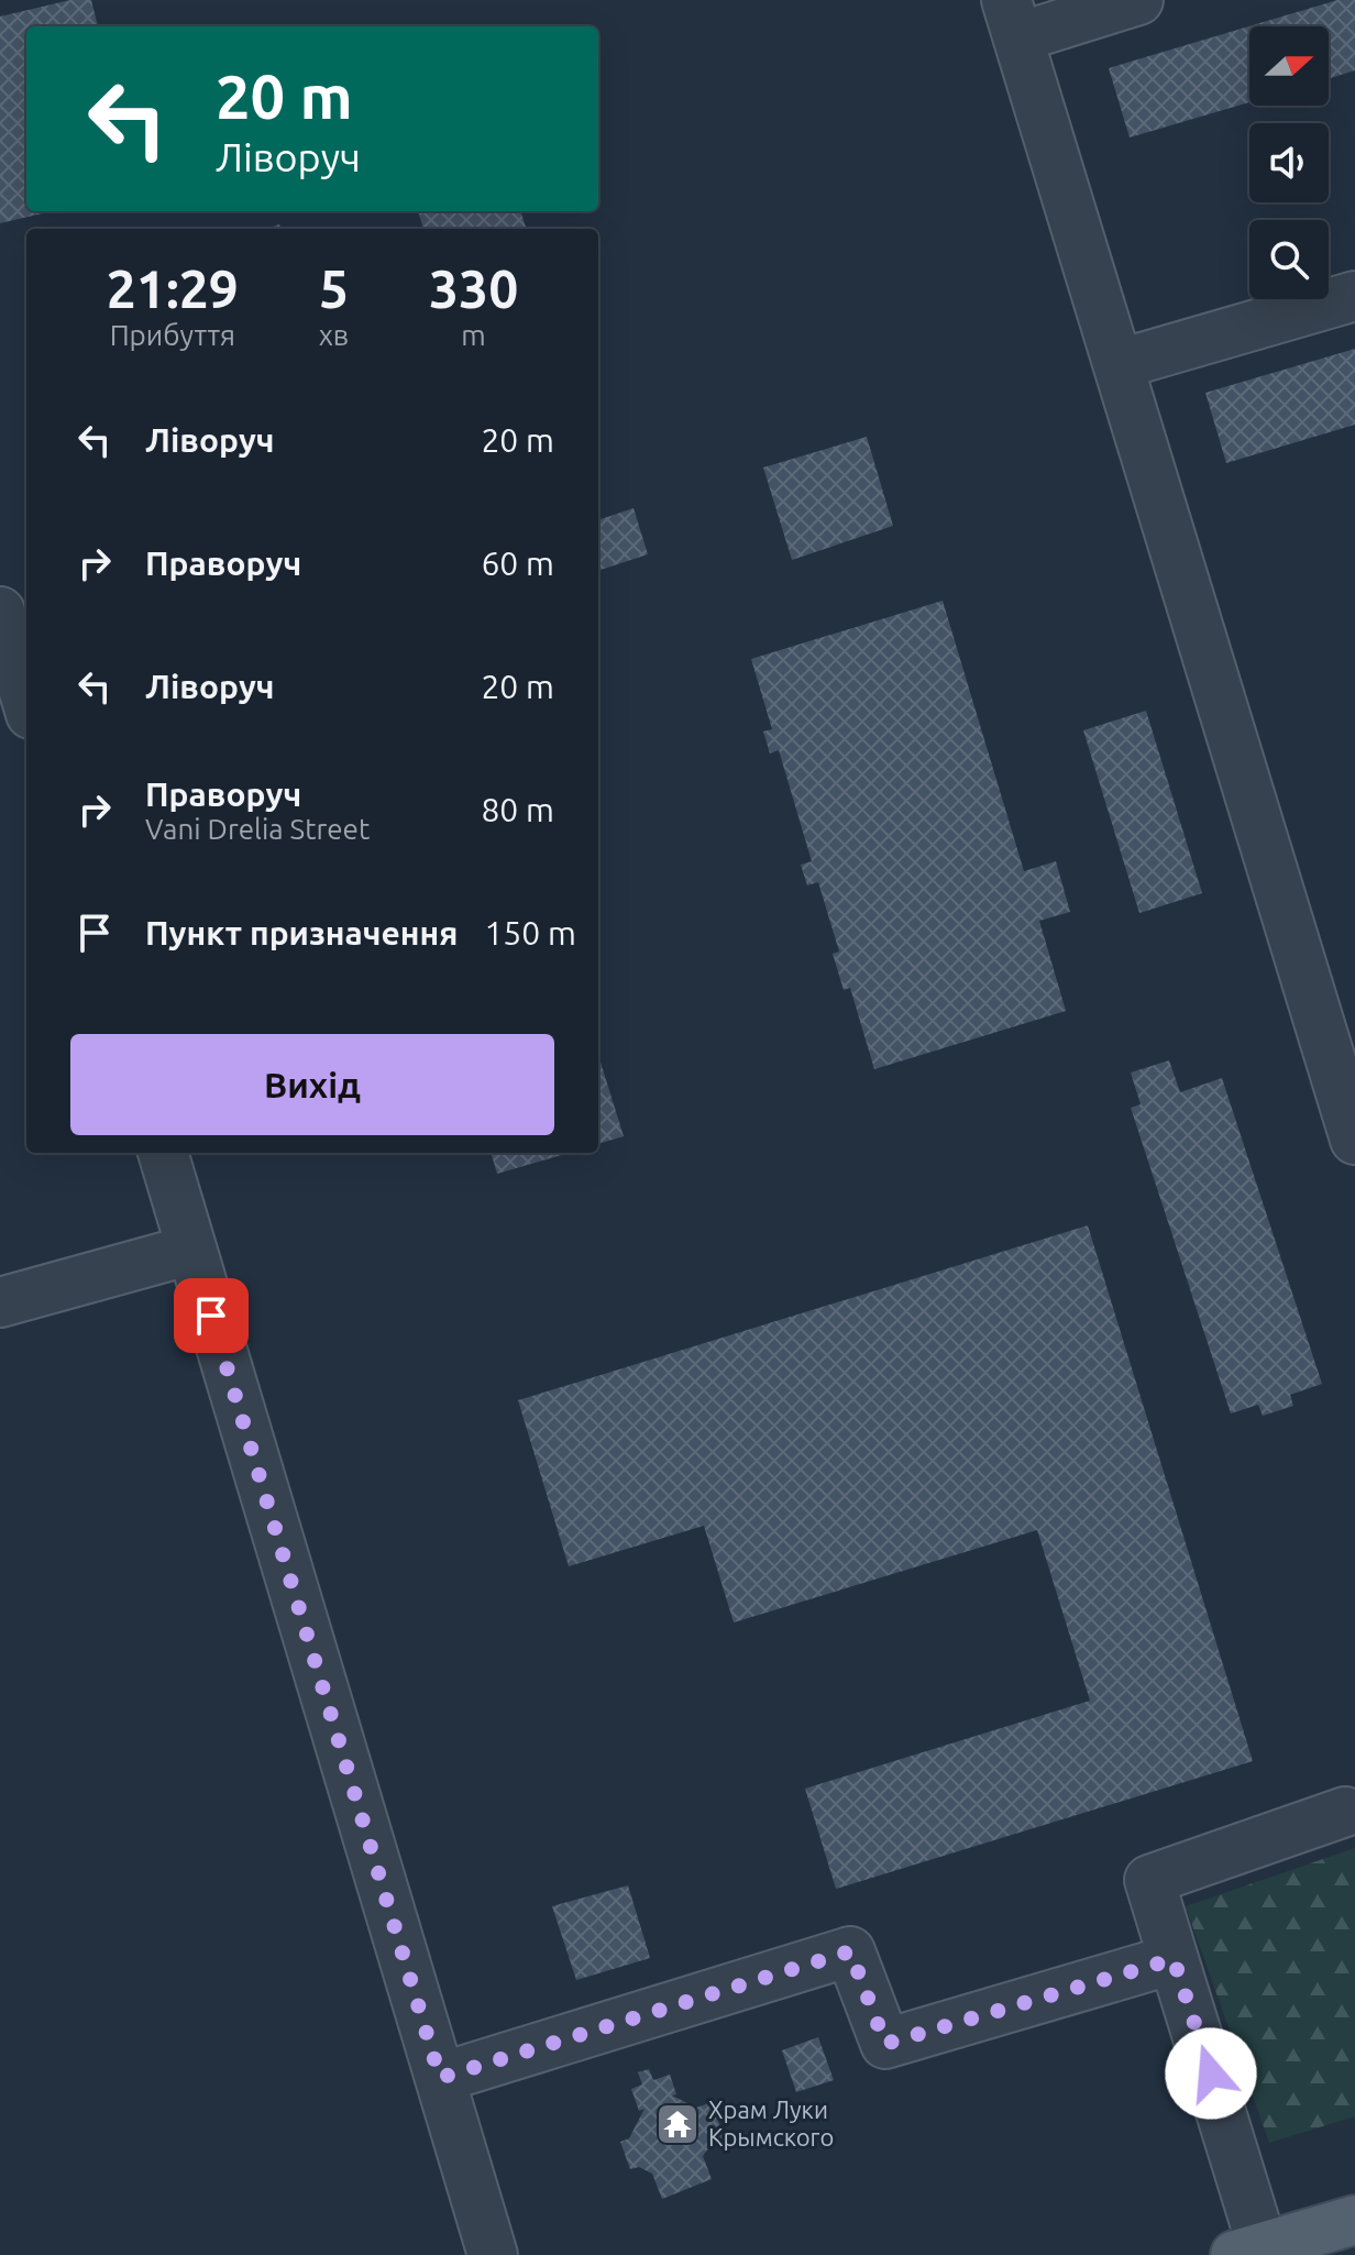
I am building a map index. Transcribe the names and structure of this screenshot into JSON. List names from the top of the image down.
{
  "places": {
    "temple": ["Храм Луки Крымского"]
  },
  "north": "right",
  "page": {
    "turn": ["20 m", "Ліворуч"],
    "eta": [
      "21:29",
      "Прибуття",
      "5",
      "хв",
      "330",
      "m"
    ],
    "list": [
      {
        "name": "Ліворуч",
        "value": "20 m"
      },
      {
        "name": "Праворуч",
        "value": "60 m"
      },
      {
        "name": "Ліворуч",
        "value": "20 m"
      },
      {
        "name": "Праворуч",
        "note": "Vani Drelia Street",
        "value": "80 m"
      },
      {
        "name": "Пункт призначення",
        "value": "150 m"
      }
    ],
    "buttons": "Вихід"
  }
}
